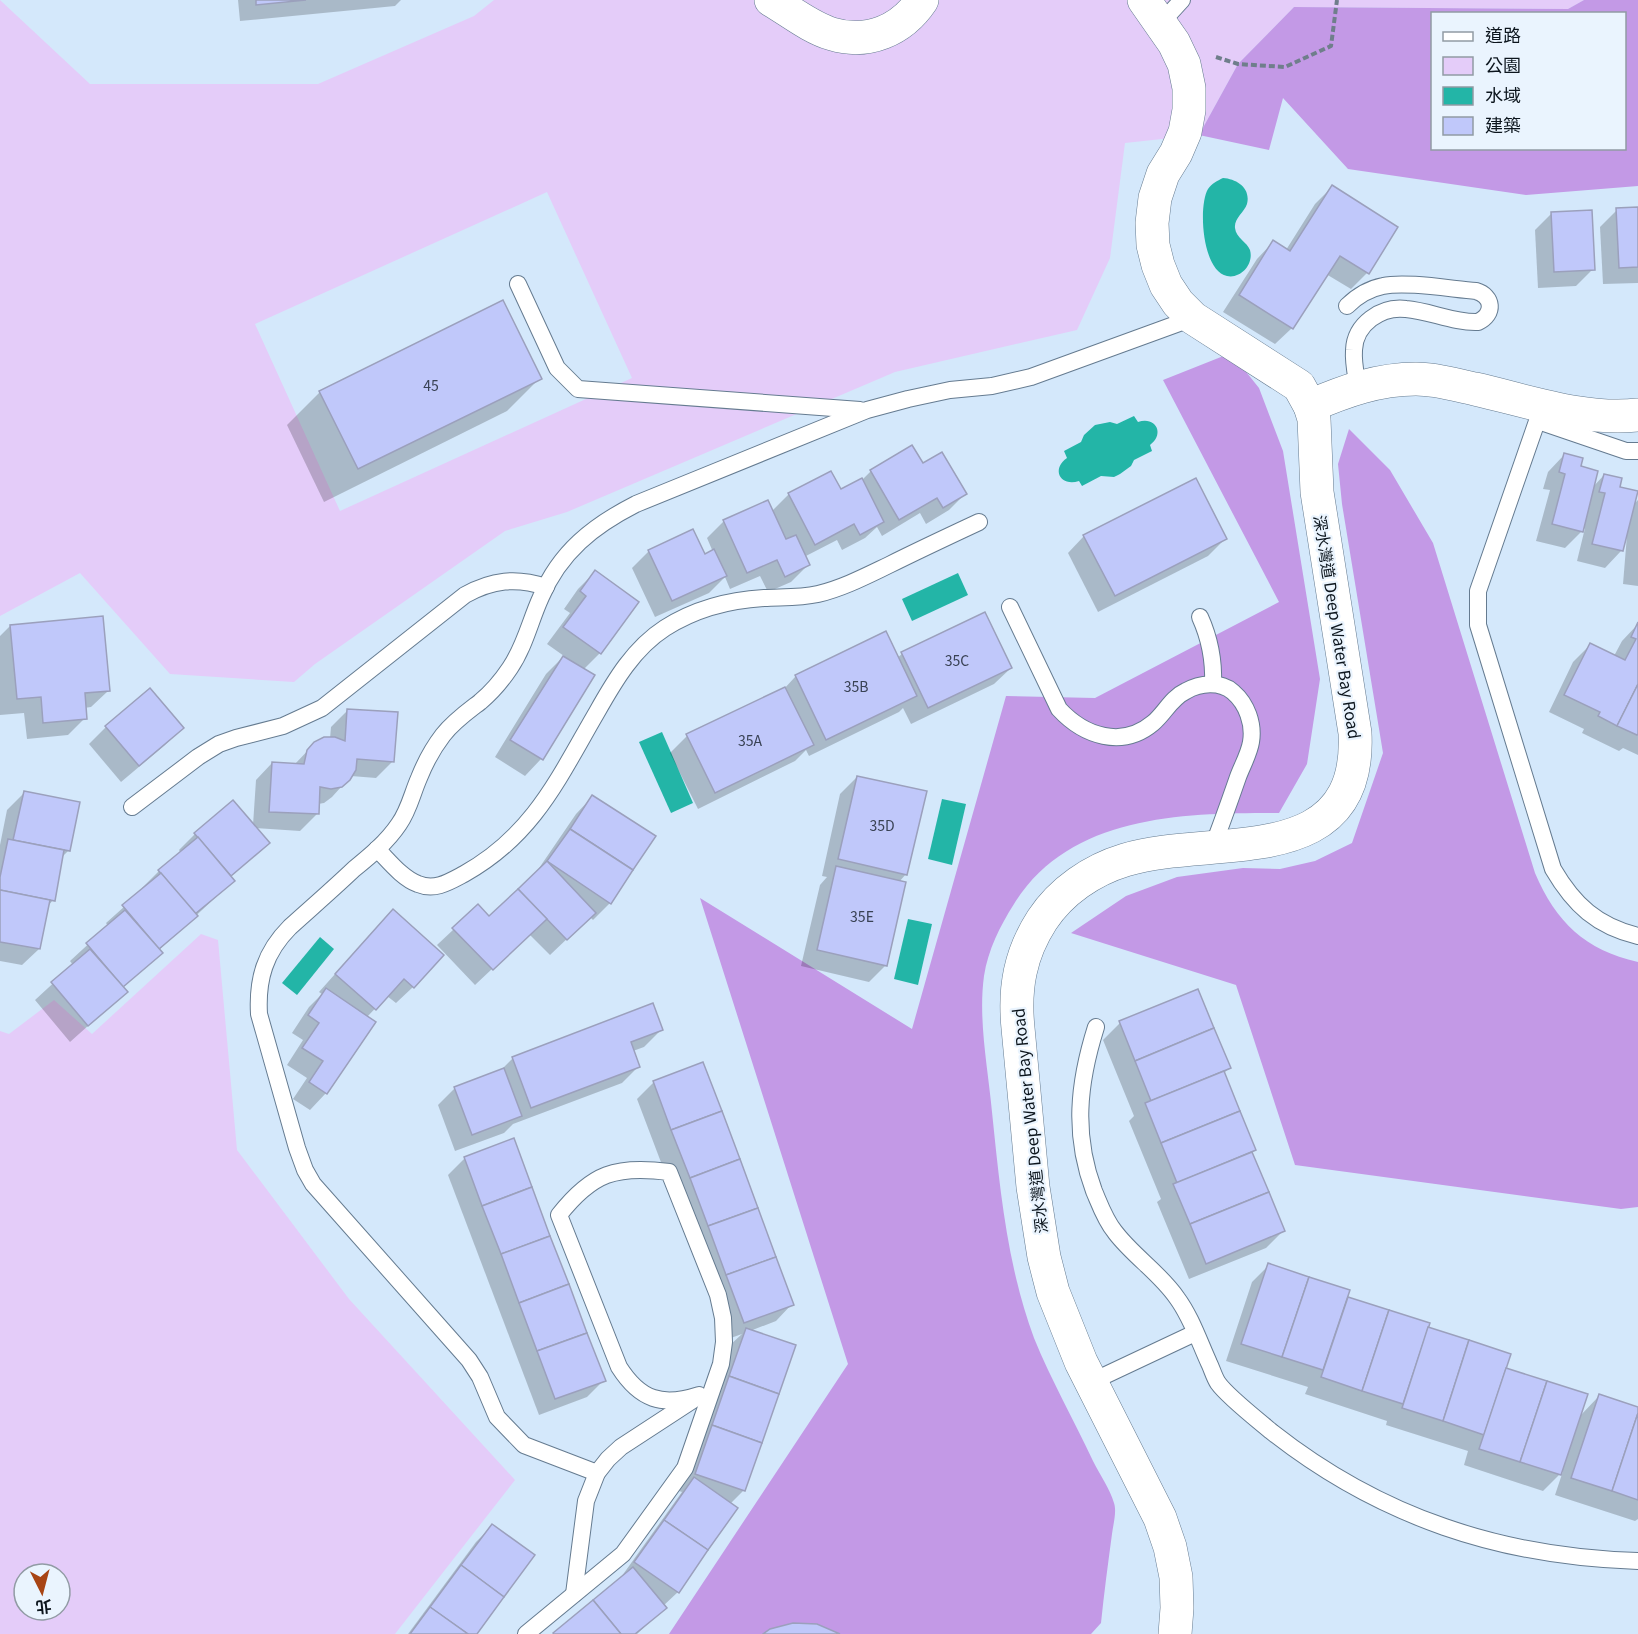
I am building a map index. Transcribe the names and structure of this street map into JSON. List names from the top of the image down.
{
  "streets": {
    "street": ["深水灣道 Deep Water Bay Road"]
  },
  "house_numbers": [
    "45",
    "35C",
    "35B",
    "35A",
    "35D",
    "35E"
  ],
  "legend": [
    "道路",
    "公園",
    "水域",
    "建築"
  ],
  "north": "bottom"
}
